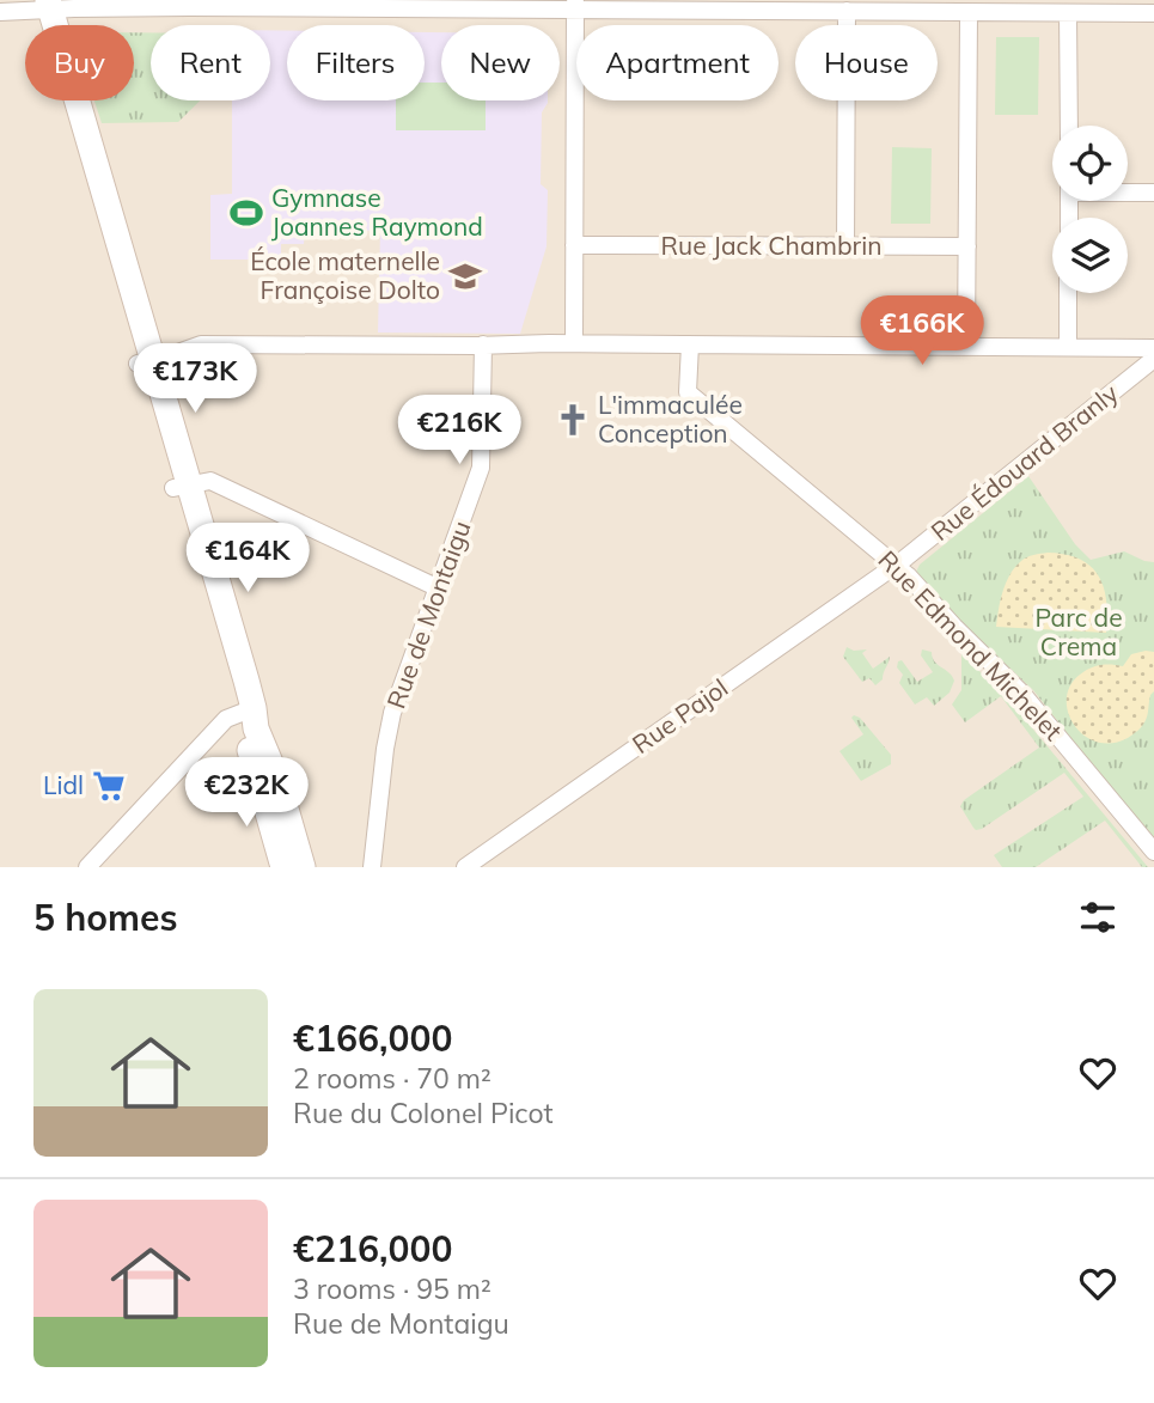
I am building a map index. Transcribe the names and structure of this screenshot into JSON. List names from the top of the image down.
{
  "streets": {
    "street": [
      "Rue Jack Chambrin",
      "Rue Édouard Branly",
      "Rue de Montaigu",
      "Rue Edmond Michelet",
      "Rue Pajol"
    ]
  },
  "crossings": [
    ["Rue Édouard Branly", "Rue Edmond Michelet"],
    ["Rue Édouard Branly", "Rue Pajol"],
    ["Rue Edmond Michelet", "Rue Pajol"]
  ],
  "parks": ["Parc de Crema"],
  "places": {
    "sports": ["Gymnase Joannes Raymond"],
    "school or university": ["École maternelle Françoise Dolto"],
    "church": ["L'immaculée Conception"],
    "supermarket": ["Lidl"]
  },
  "page": {
    "chip": [
      "Buy",
      "Rent",
      "Filters",
      "New",
      "Apartment",
      "House"
    ],
    "price": [
      "€166K",
      "€173K",
      "€216K",
      "€164K",
      "€232K"
    ],
    "heading": "5 homes",
    "list": [
      {
        "name": "€166,000",
        "note": "2 rooms · 70 m² · Rue du Colonel Picot"
      },
      {
        "name": "€216,000",
        "note": "3 rooms · 95 m² · Rue de Montaigu"
      }
    ]
  }
}
